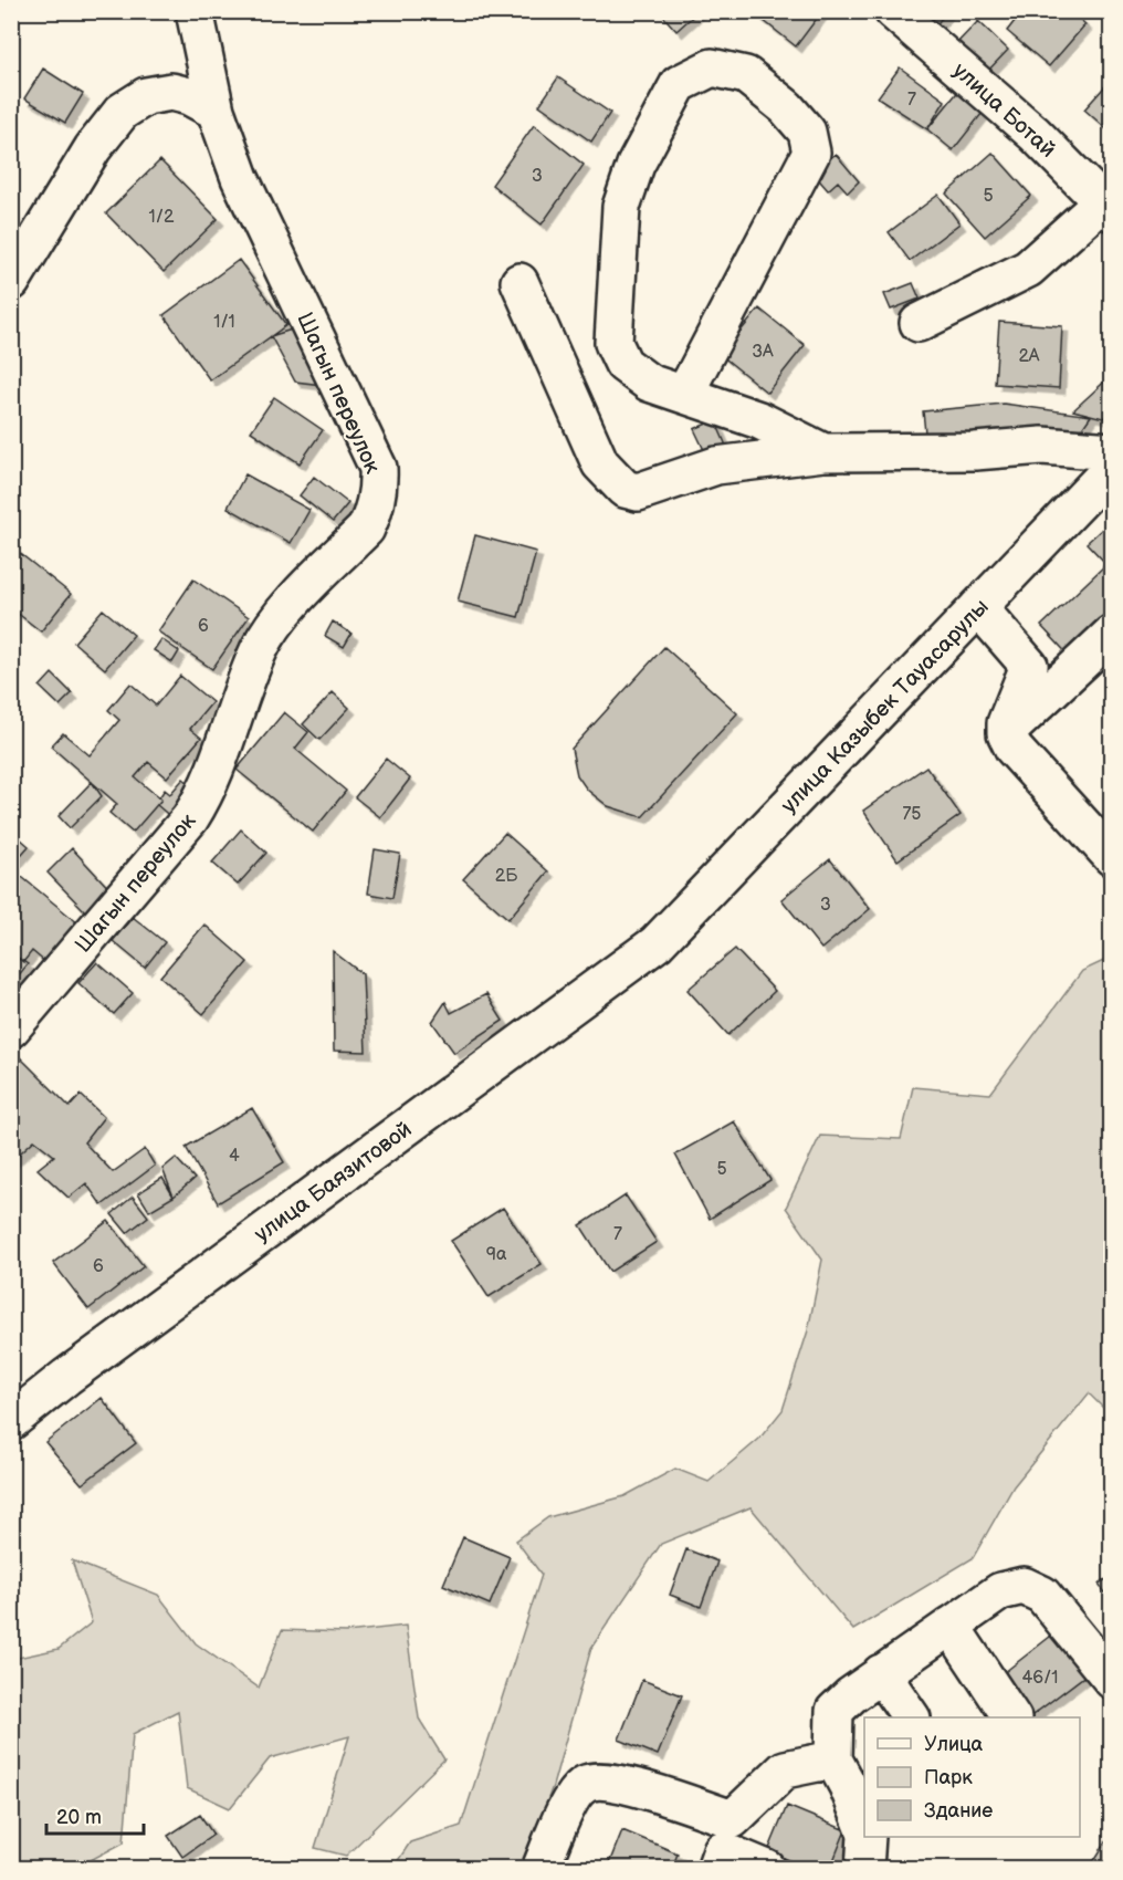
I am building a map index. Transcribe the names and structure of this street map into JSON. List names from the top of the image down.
{
  "streets": {
    "street": [
      "улица Ботай",
      "Шагын переулок",
      "улица Казыбек Тауасарулы",
      "улица Баязитовой"
    ]
  },
  "crossings": [
    ["улица Казыбек Тауасарулы", "улица Баязитовой"]
  ],
  "house_numbers": [
    "7",
    "3",
    "5",
    "1/2",
    "1/1",
    "3А",
    "2А",
    "6",
    "75",
    "2Б",
    "3",
    "4",
    "5",
    "7",
    "9а",
    "6",
    "46/1"
  ],
  "legend": ["Улица", "Парк", "Здание"],
  "scale_bar": "20 m"
}
